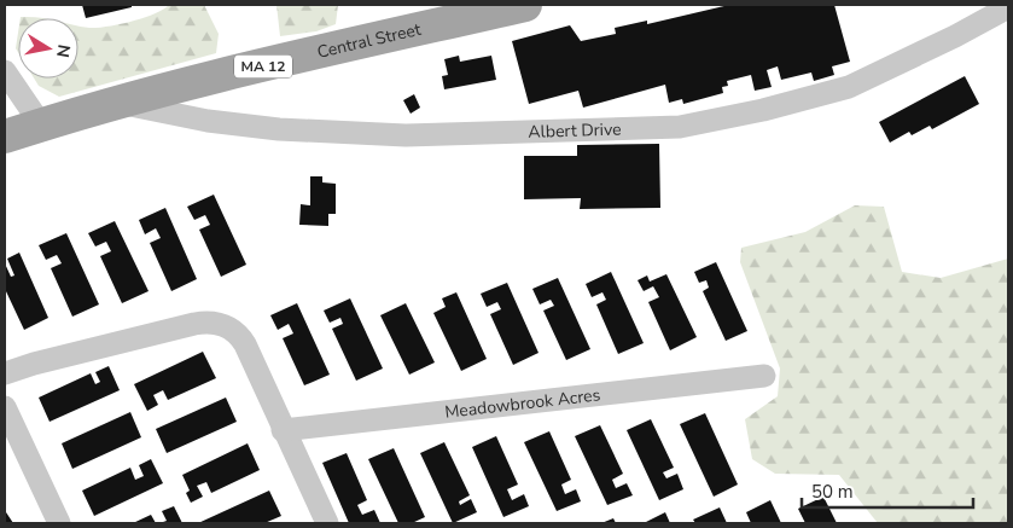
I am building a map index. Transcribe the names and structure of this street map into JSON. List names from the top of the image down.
{
  "streets": {
    "main road": ["Central Street", "MA 12"],
    "street": ["Albert Drive", "Meadowbrook Acres"]
  },
  "crossings": [
    ["Central Street", "Albert Drive"]
  ],
  "scale_bar": "50 m",
  "north": "right"
}
